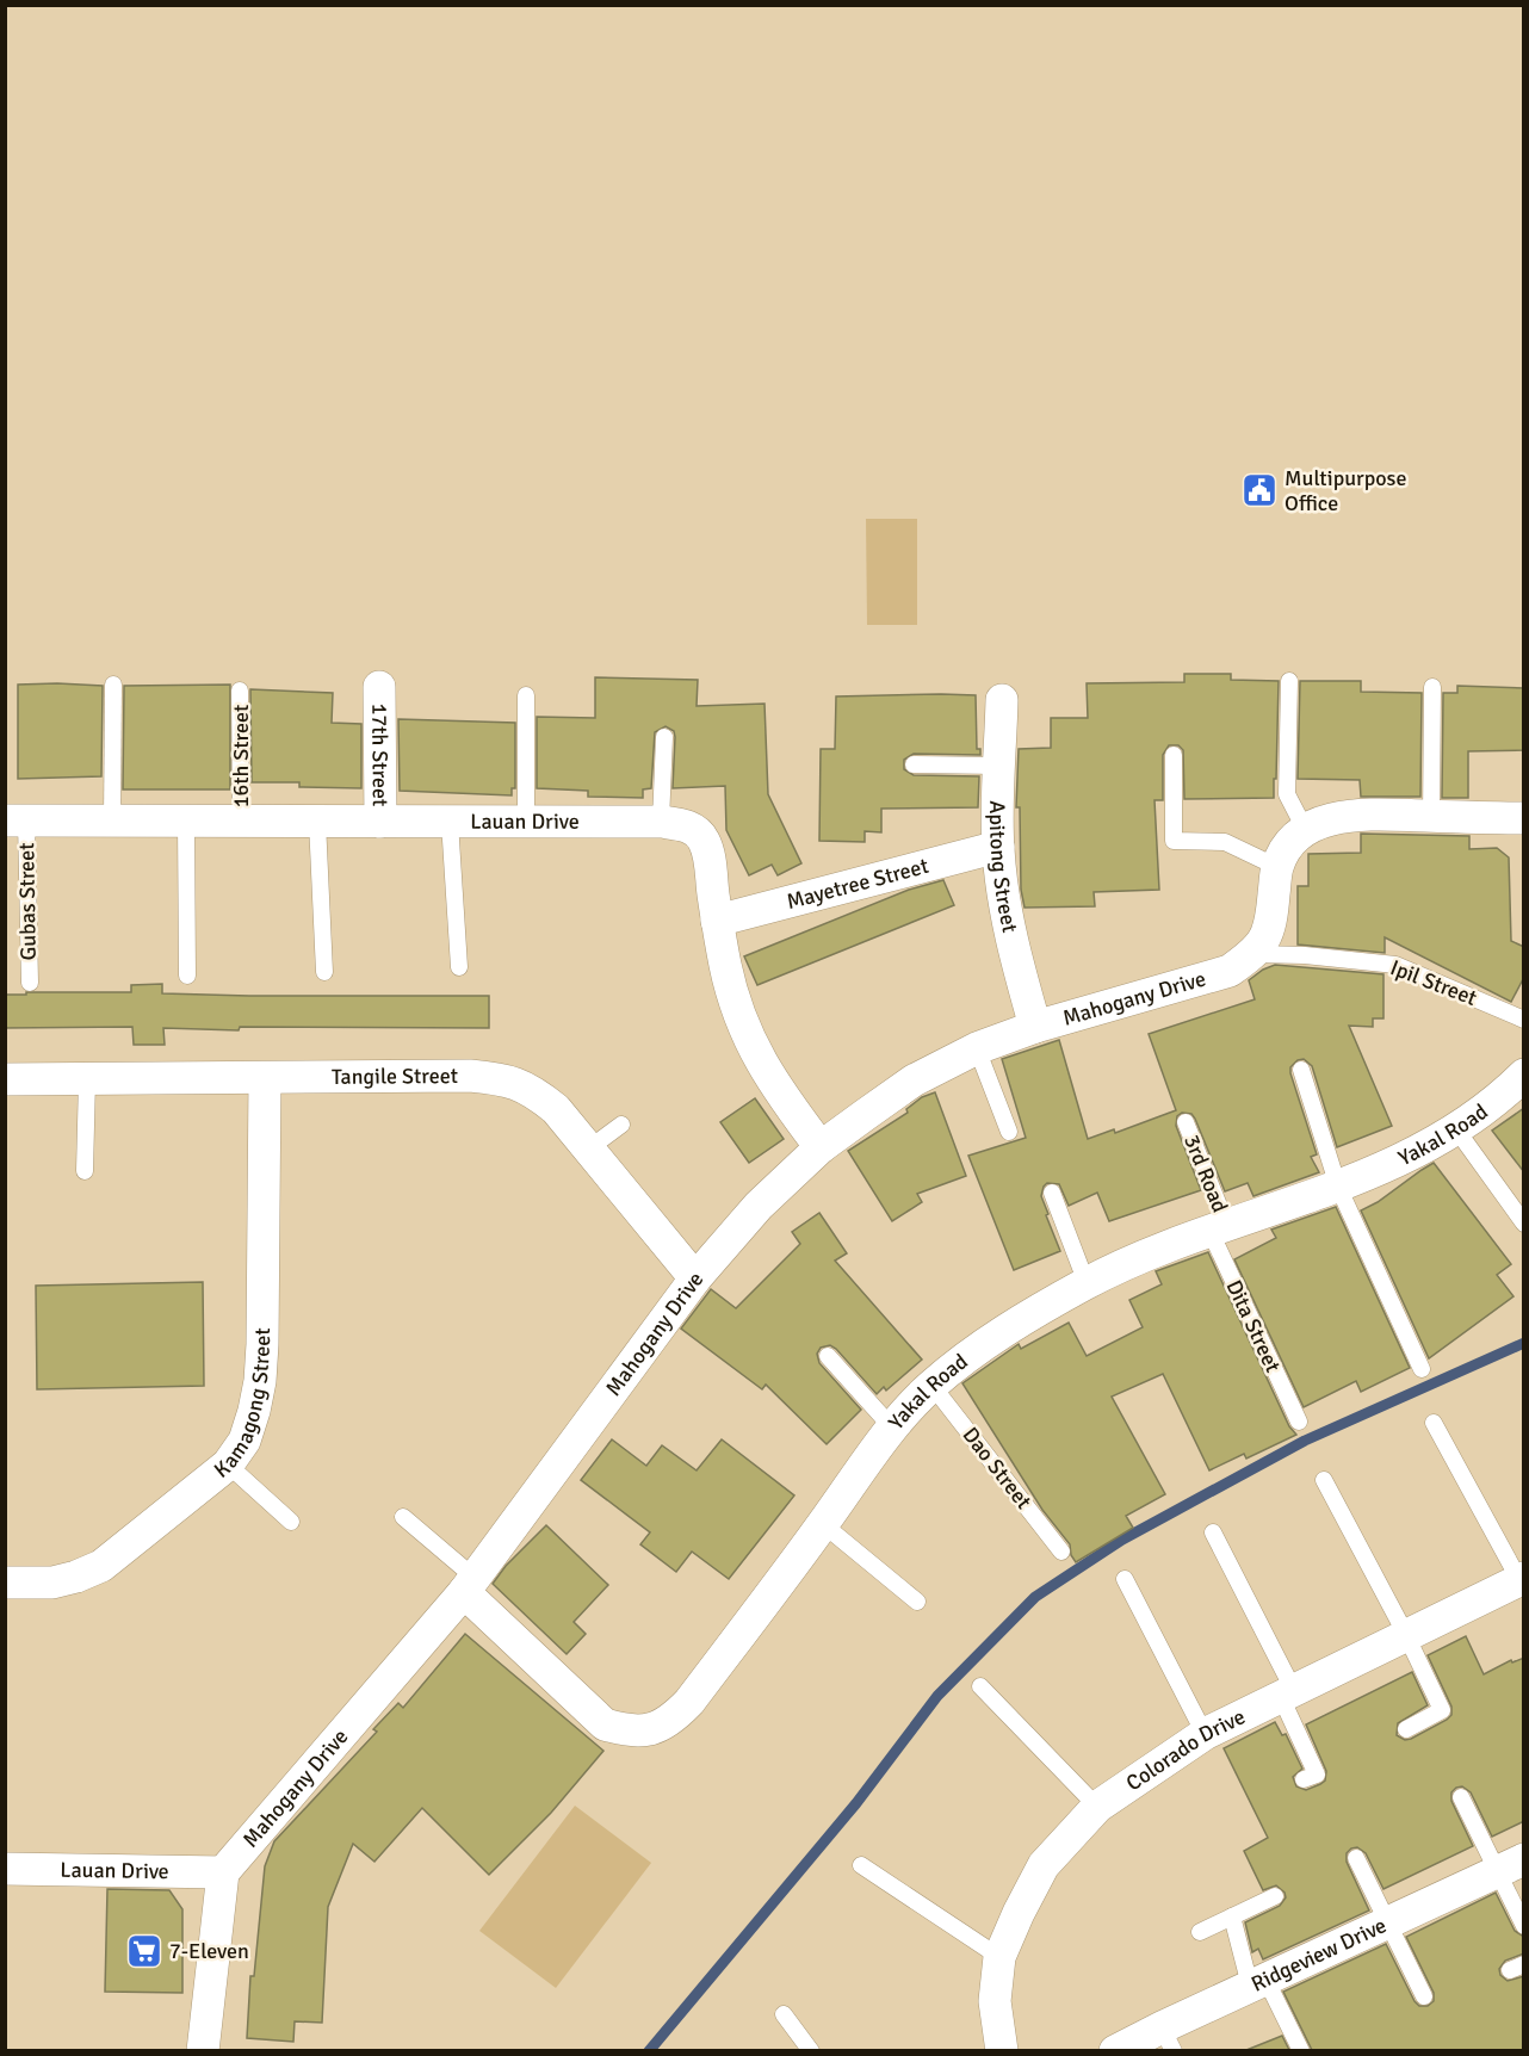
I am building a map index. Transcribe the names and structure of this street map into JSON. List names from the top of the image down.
{
  "streets": {
    "street": [
      "17th Street",
      "Lauan Drive",
      "Apitong Street",
      "Mayetree Street",
      "Mahogany Drive",
      "Tangile Street",
      "Yakal Road",
      "Kamagong Street",
      "Colorado Drive",
      "Ridgeview Drive"
    ],
    "lane": [
      "16th Street",
      "Gubas Street",
      "Ipil Street",
      "3rd Road",
      "Dita Street",
      "Dao Street"
    ]
  },
  "crossings": [
    ["17th Street", "Lauan Drive"],
    ["16th Street", "Lauan Drive"],
    ["Lauan Drive", "Mayetree Street"],
    ["Lauan Drive", "Gubas Street"],
    ["Lauan Drive", "Mahogany Drive"],
    ["Apitong Street", "Mayetree Street"],
    ["Apitong Street", "Mahogany Drive"],
    ["Ipil Street", "Mahogany Drive"],
    ["Mahogany Drive", "Tangile Street"],
    ["Mahogany Drive", "Yakal Road"],
    ["Tangile Street", "Kamagong Street"],
    ["Yakal Road", "3rd Road"],
    ["Yakal Road", "Dita Street"],
    ["Yakal Road", "Dao Street"],
    ["3rd Road", "Dita Street"]
  ],
  "places": {
    "public building": ["Multipurpose Office"],
    "supermarket": ["7-Eleven"]
  }
}
